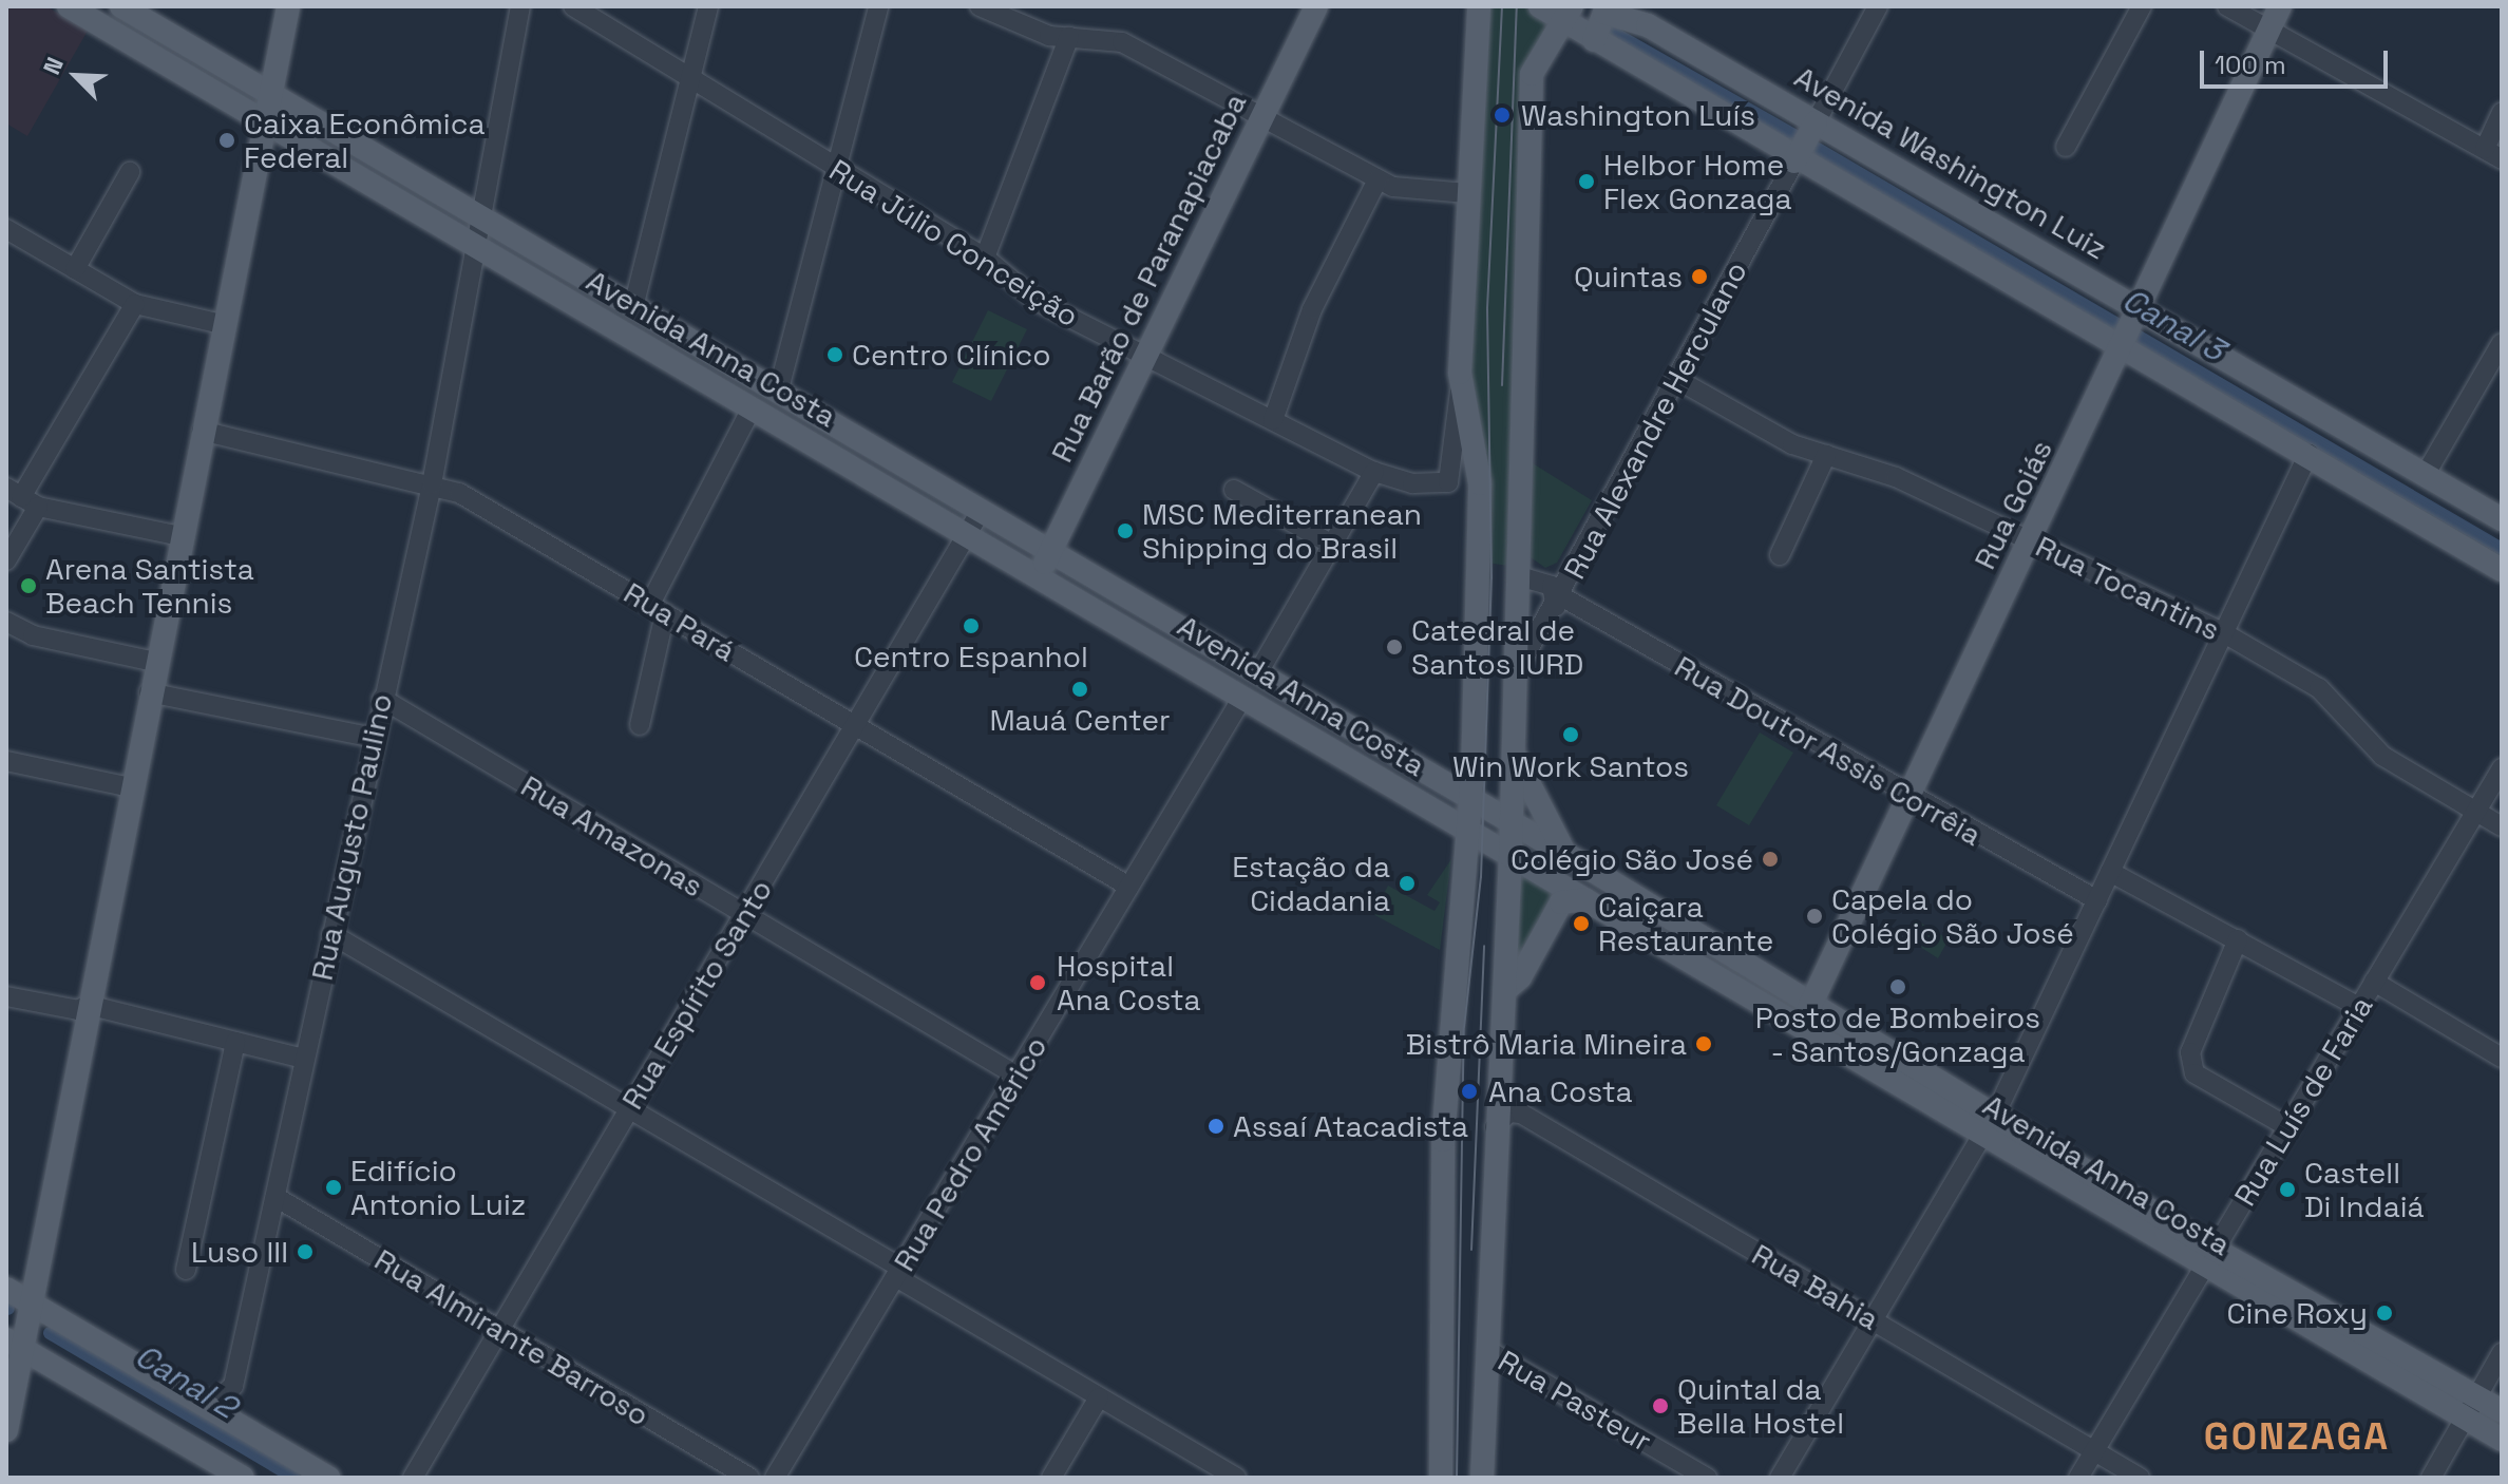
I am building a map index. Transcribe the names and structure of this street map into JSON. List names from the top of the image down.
{
  "streets": {
    "main road": [
      "Avenida Washington Luiz",
      "Rua Barão de Paranapiacaba",
      "Avenida Anna Costa",
      "Rua Goiás"
    ],
    "street": [
      "Rua Júlio Conceição",
      "Rua Alexandre Herculano",
      "Rua Tocantins",
      "Rua Pará",
      "Rua Doutor Assis Corrêia",
      "Rua Amazonas",
      "Rua Augusto Paulino",
      "Rua Espírito Santo",
      "Rua Luís de Faria",
      "Rua Pedro Américo",
      "Rua Bahia",
      "Rua Almirante Barroso",
      "Rua Pasteur"
    ]
  },
  "crossings": [
    ["Avenida Washington Luiz", "Rua Alexandre Herculano"],
    ["Avenida Washington Luiz", "Rua Goiás"],
    ["Rua Júlio Conceição", "Rua Barão de Paranapiacaba"],
    ["Rua Barão de Paranapiacaba", "Avenida Anna Costa"],
    ["Avenida Anna Costa", "Rua Goiás"],
    ["Avenida Anna Costa", "Rua Augusto Paulino"],
    ["Avenida Anna Costa", "Rua Espírito Santo"],
    ["Avenida Anna Costa", "Rua Luís de Faria"],
    ["Avenida Anna Costa", "Rua Pedro Américo"],
    ["Rua Alexandre Herculano", "Rua Tocantins"],
    ["Rua Alexandre Herculano", "Rua Doutor Assis Corrêia"],
    ["Rua Goiás", "Rua Tocantins"],
    ["Rua Goiás", "Rua Doutor Assis Corrêia"],
    ["Rua Tocantins", "Rua Luís de Faria"],
    ["Rua Pará", "Rua Augusto Paulino"],
    ["Rua Pará", "Rua Espírito Santo"],
    ["Rua Pará", "Rua Pedro Américo"],
    ["Rua Amazonas", "Rua Augusto Paulino"],
    ["Rua Amazonas", "Rua Espírito Santo"],
    ["Rua Amazonas", "Rua Pedro Américo"],
    ["Rua Augusto Paulino", "Rua Almirante Barroso"],
    ["Rua Espírito Santo", "Rua Almirante Barroso"],
    ["Rua Luís de Faria", "Rua Bahia"]
  ],
  "districts": ["GONZAGA"],
  "water": ["Canal 3", "Canal 2"],
  "places": [
    "Washington Luís",
    "Caixa Econômica Federal",
    "Helbor Home Flex Gonzaga",
    "Quintas",
    "Centro Clínico",
    "MSC Mediterranean Shipping do Brasil",
    "Arena Santista Beach Tennis",
    "Centro Espanhol",
    "Catedral de Santos IURD",
    "Mauá Center",
    "Win Work Santos",
    "Colégio São José",
    "Estação da Cidadania",
    "Capela do Colégio São José",
    "Caiçara Restaurante",
    "Hospital Ana Costa",
    "Posto de Bombeiros - Santos/Gonzaga",
    "Bistrô Maria Mineira",
    "Ana Costa",
    "Assaí Atacadista",
    "Edifício Antonio Luiz",
    "Castell Di Indaiá",
    "Luso III",
    "Cine Roxy",
    "Quintal da Bella Hostel"
  ],
  "scale_bar": "100 m",
  "north": "top left"
}
